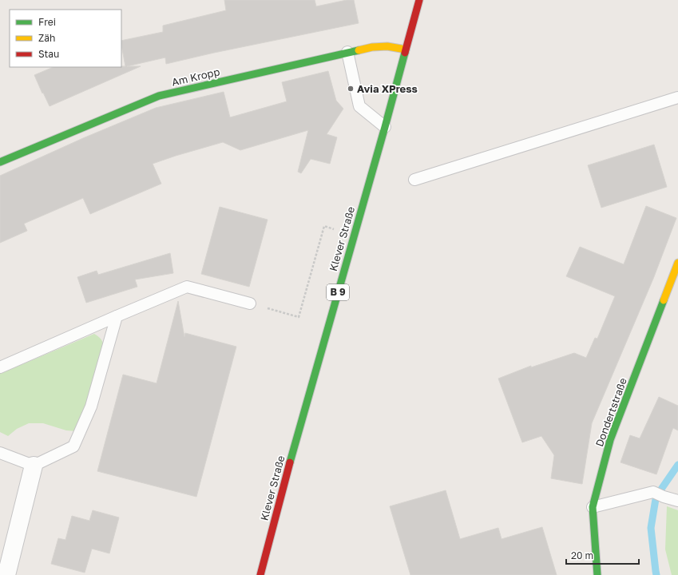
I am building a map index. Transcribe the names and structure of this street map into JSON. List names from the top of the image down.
{
  "streets": {
    "street": [
      "Am Kropp",
      "Klever Straße",
      "B 9",
      "Dondertstraße"
    ]
  },
  "crossings": [
    ["Am Kropp", "Klever Straße"]
  ],
  "places": ["Avia XPress"],
  "legend": ["Frei", "Zäh", "Stau"],
  "scale_bar": "20 m"
}
